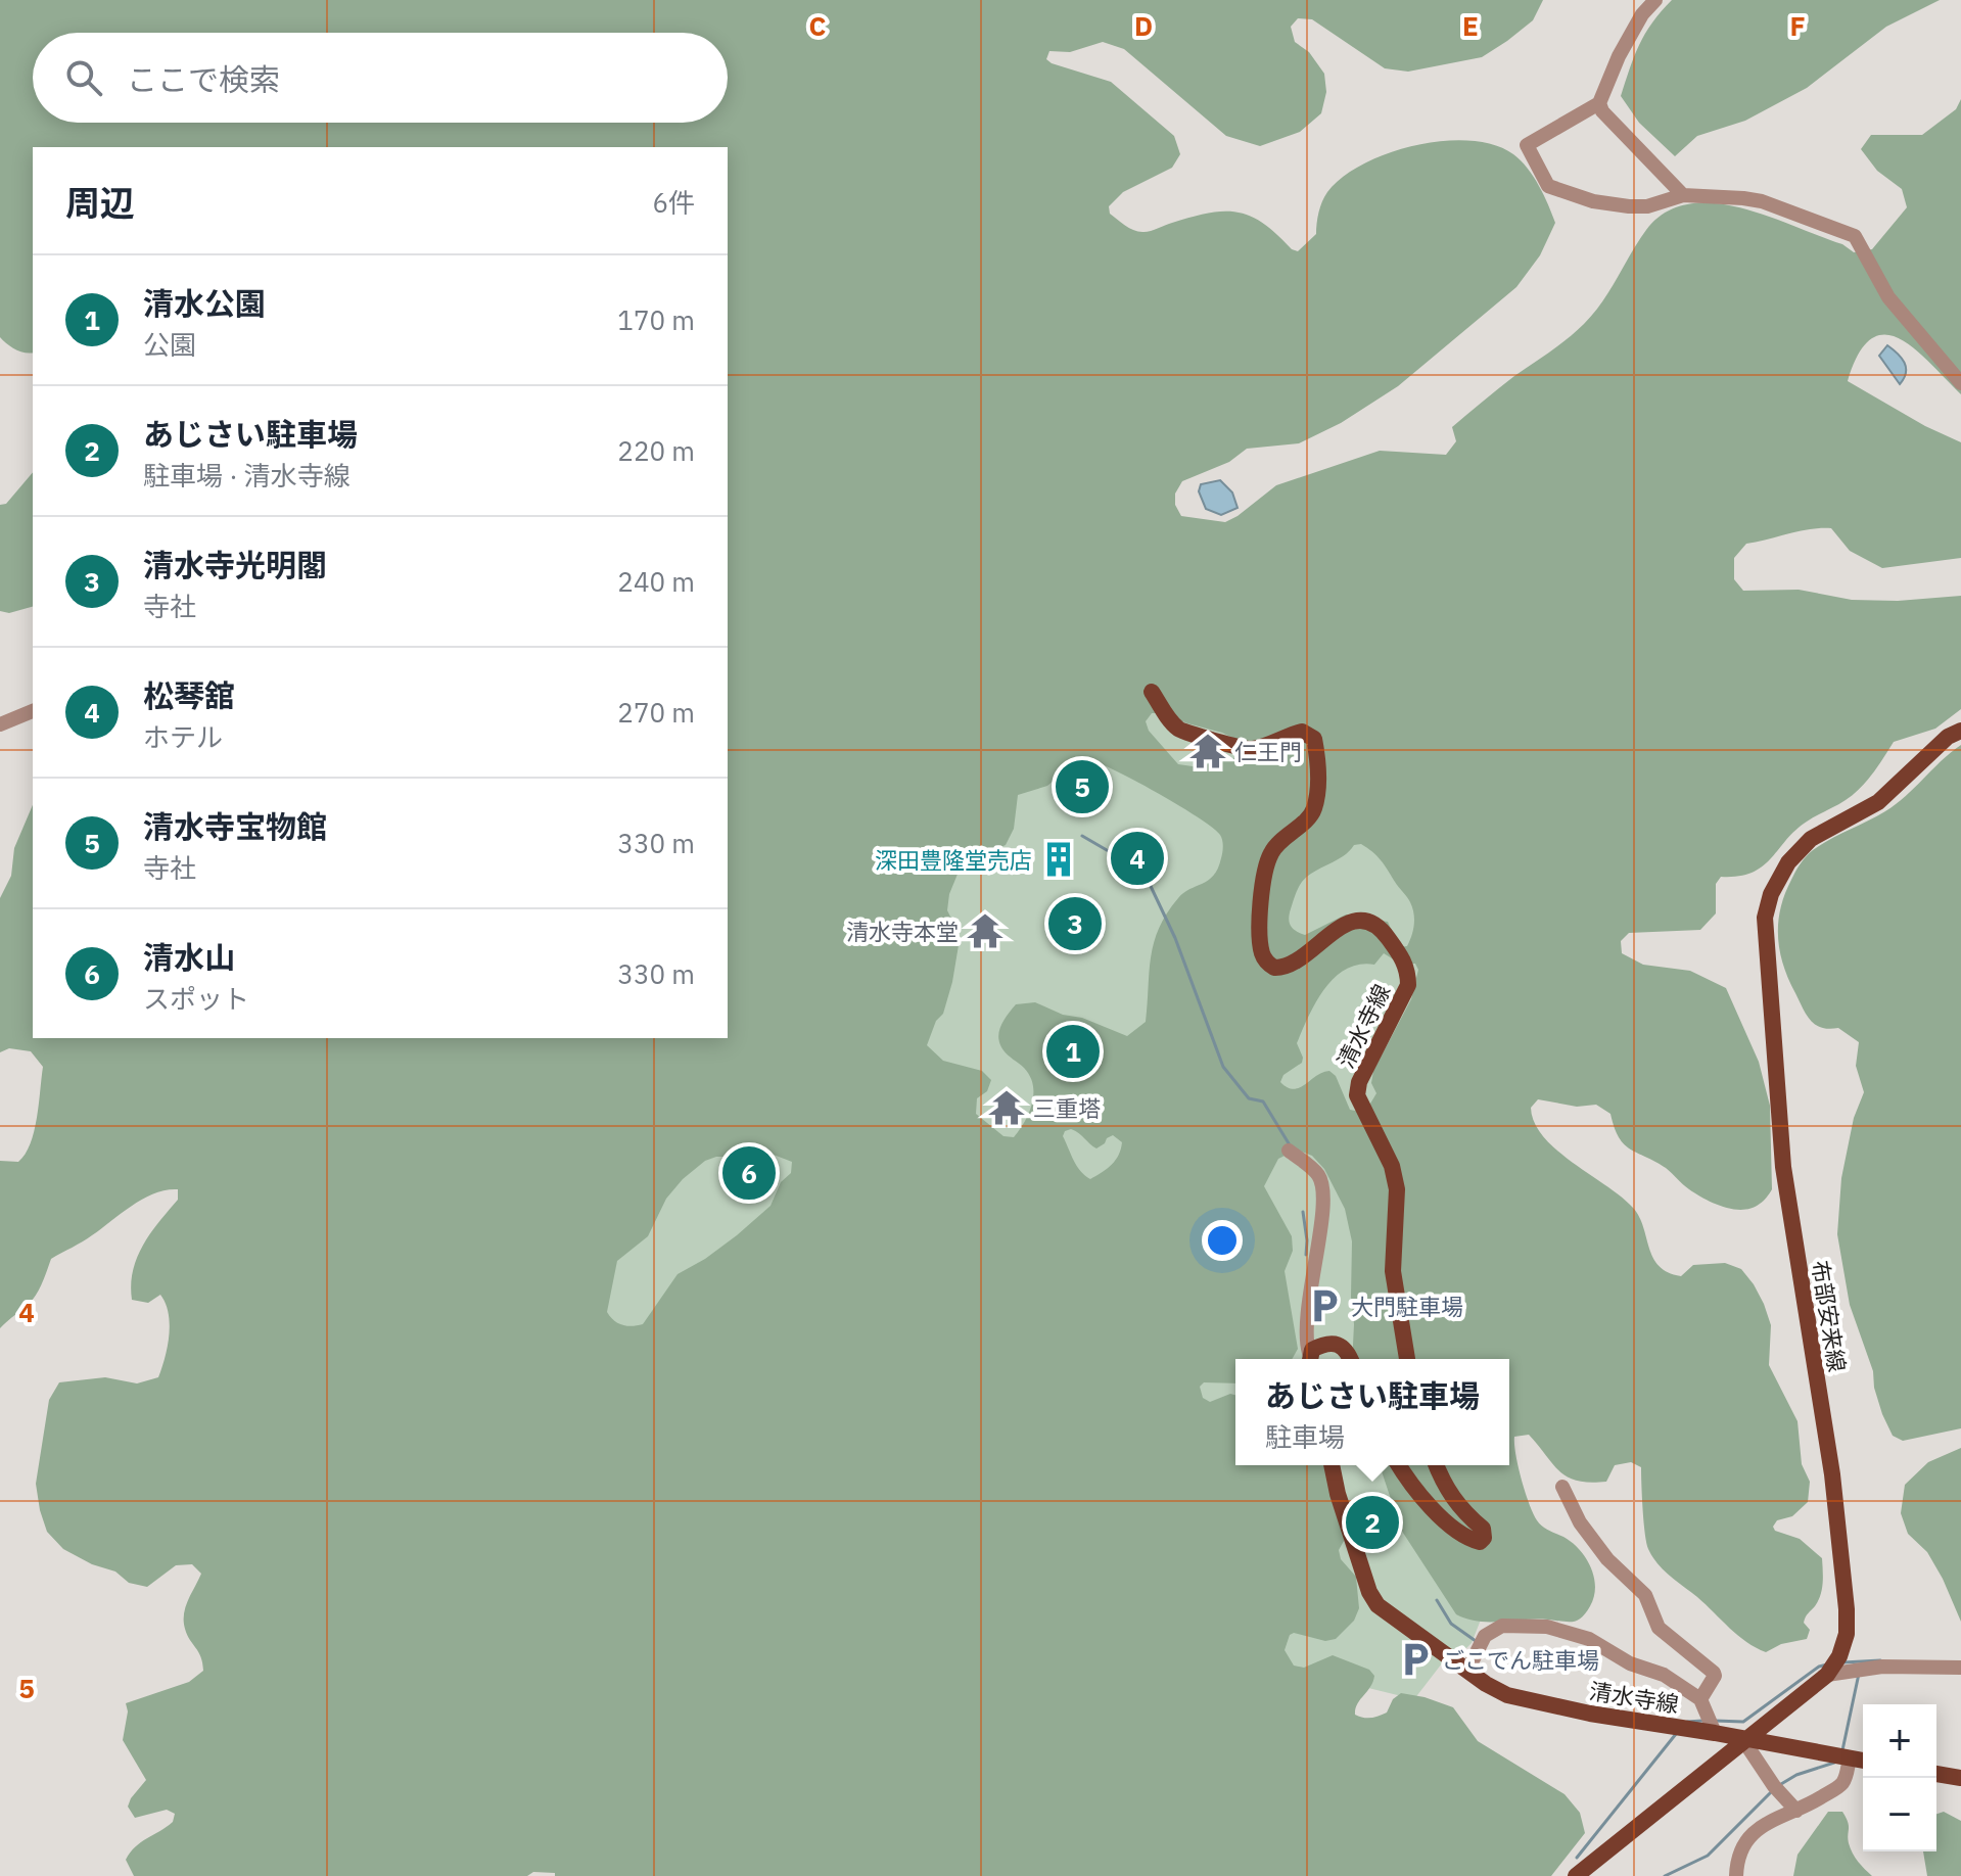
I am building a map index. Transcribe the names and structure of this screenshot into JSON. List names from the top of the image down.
{
  "streets": {
    "main road": ["清水寺線", "布部安来線"]
  },
  "crossings": [
    ["清水寺線", "布部安来線"]
  ],
  "places": {
    "temple": ["仁王門", "清水寺本堂", "三重塔"],
    "building": ["深田豊隆堂売店"],
    "parking": ["大門駐車場", "ごこでん駐車場"]
  },
  "page": {
    "search": "ここで検索",
    "heading": ["周辺", "6件"],
    "list": [
      {
        "mark": "1",
        "name": "清水公園",
        "note": "公園",
        "value": "170 m"
      },
      {
        "mark": "2",
        "name": "あじさい駐車場",
        "note": "駐車場 · 清水寺線",
        "value": "220 m"
      },
      {
        "mark": "3",
        "name": "清水寺光明閣",
        "note": "寺社",
        "value": "240 m"
      },
      {
        "mark": "4",
        "name": "松琴舘",
        "note": "ホテル",
        "value": "270 m"
      },
      {
        "mark": "5",
        "name": "清水寺宝物館",
        "note": "寺社",
        "value": "330 m"
      },
      {
        "mark": "6",
        "name": "清水山",
        "note": "スポット",
        "value": "330 m"
      }
    ],
    "pins": [
      "5",
      "4",
      "3",
      "1",
      "6",
      "2"
    ],
    "popup": ["あじさい駐車場", "駐車場"],
    "map_buttons": ["+", "−"]
  },
  "grid": {
    "columns": [
      "C",
      "D",
      "E",
      "F"
    ],
    "rows": ["4", "5"]
  }
}
